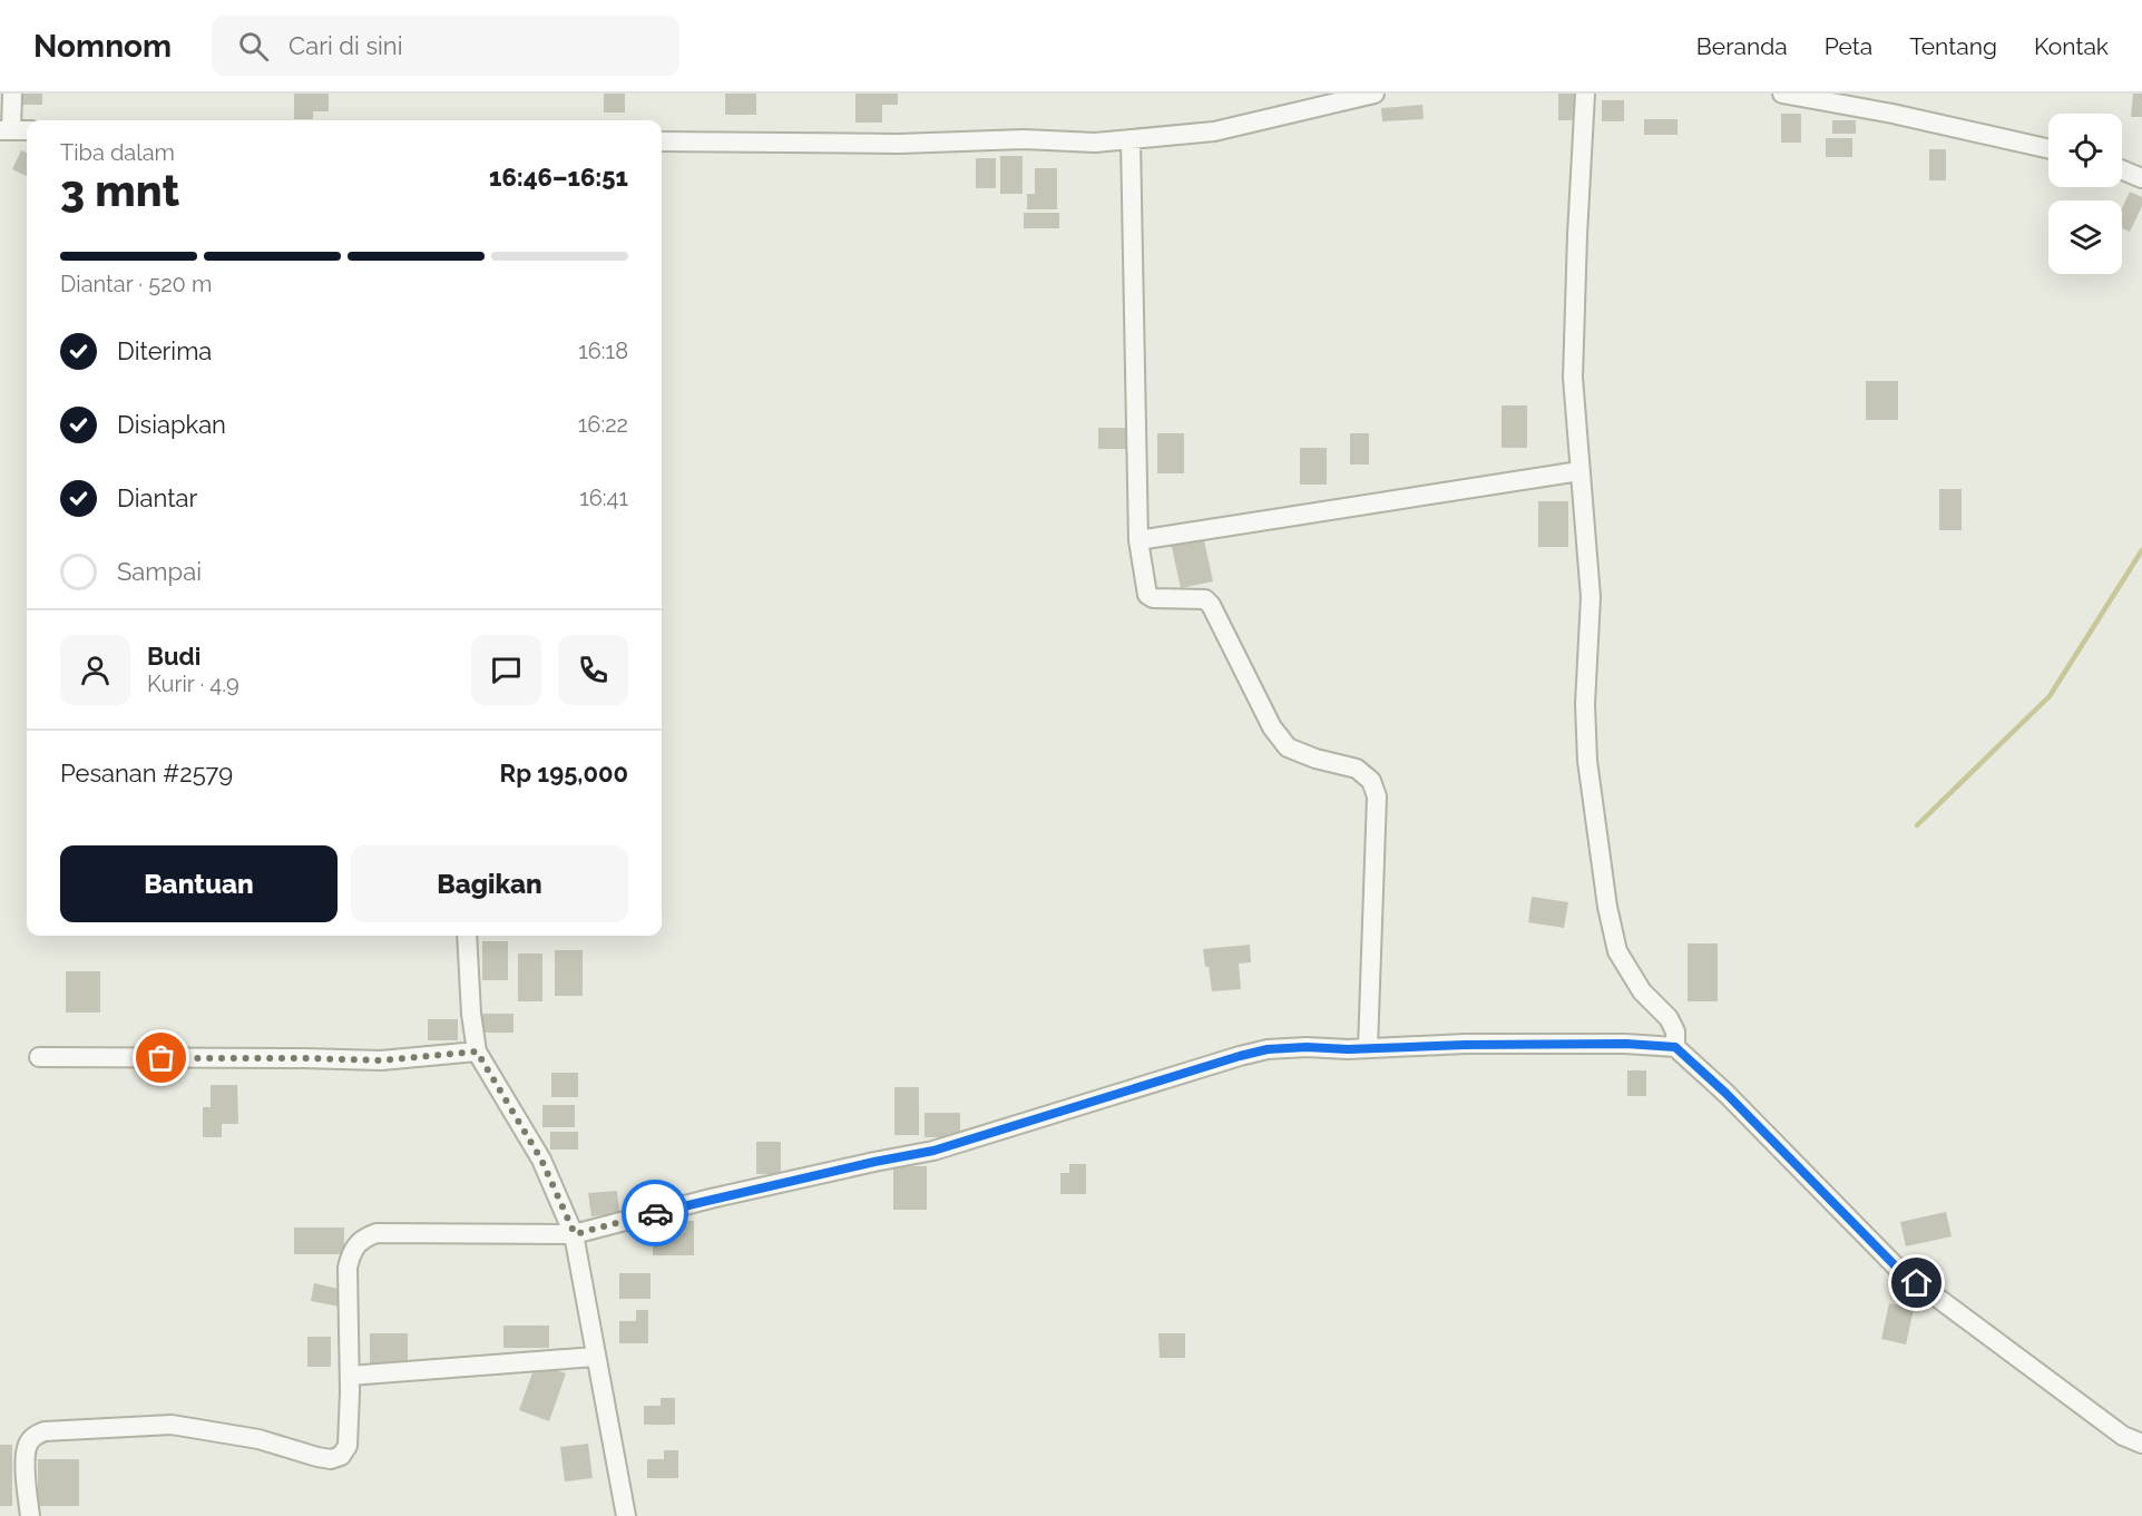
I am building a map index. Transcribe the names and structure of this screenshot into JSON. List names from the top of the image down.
{
  "page": {
    "header": "Nomnom",
    "search": "Cari di sini",
    "nav": [
      "Beranda",
      "Peta",
      "Tentang",
      "Kontak"
    ],
    "heading": ["3 mnt", "Tiba dalam", "16:46–16:51"],
    "panel": [
      "Budi",
      "Kurir · 4.9",
      "Pesanan #2579",
      "Rp 195,000"
    ],
    "bar": "Diantar · 520 m",
    "list": [
      ["Diterima", "16:18"],
      ["Disiapkan", "16:22"],
      ["Diantar", "16:41"],
      "Sampai"
    ],
    "buttons": ["Bantuan", "Bagikan"]
  }
}
